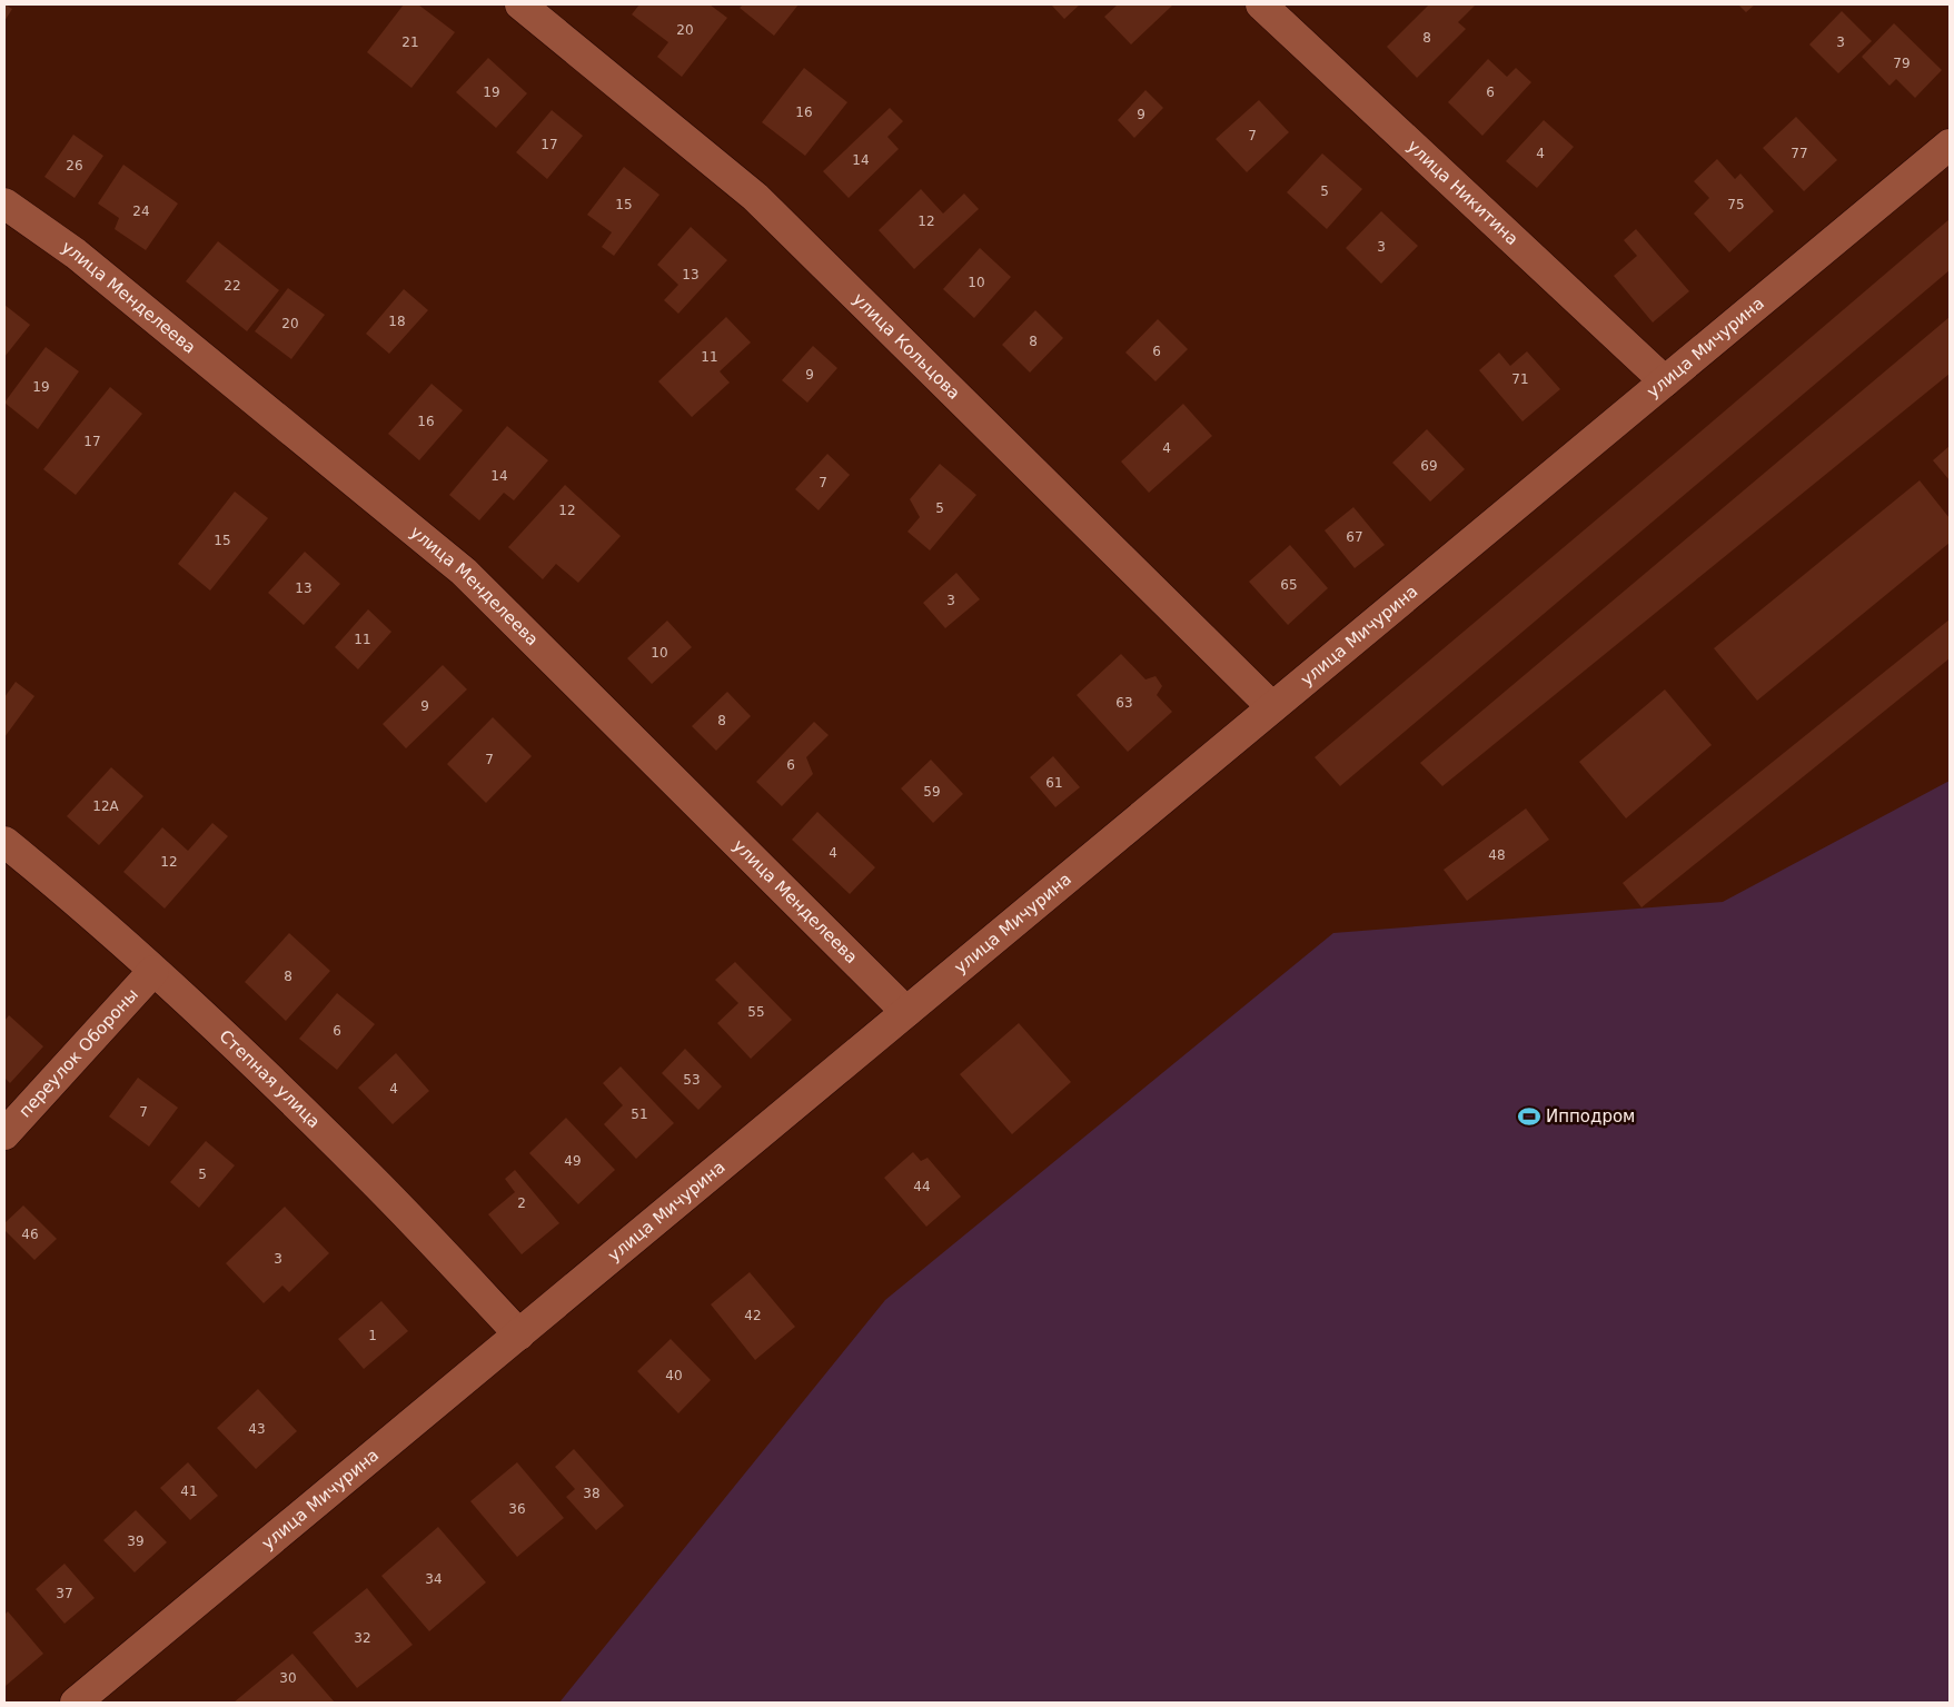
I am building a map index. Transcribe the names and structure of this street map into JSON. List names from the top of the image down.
{
  "streets": {
    "street": [
      "улица Никитина",
      "улица Менделеева",
      "улица Кольцова",
      "улица Мичурина",
      "переулок Обороны",
      "Степная улица"
    ]
  },
  "crossings": [
    ["улица Никитина", "улица Мичурина"],
    ["улица Менделеева", "улица Мичурина"],
    ["улица Кольцова", "улица Мичурина"],
    ["улица Мичурина", "Степная улица"],
    ["переулок Обороны", "Степная улица"]
  ],
  "places": {
    "sports": ["Ипподром"]
  },
  "house_numbers": [
    "20",
    "8",
    "21",
    "3",
    "79",
    "19",
    "6",
    "16",
    "9",
    "7",
    "17",
    "4",
    "77",
    "14",
    "26",
    "5",
    "15",
    "75",
    "24",
    "12",
    "3",
    "13",
    "10",
    "22",
    "18",
    "20",
    "8",
    "6",
    "11",
    "9",
    "71",
    "19",
    "16",
    "17",
    "4",
    "69",
    "14",
    "7",
    "5",
    "12",
    "67",
    "15",
    "65",
    "13",
    "3",
    "11",
    "10",
    "63",
    "9",
    "8",
    "7",
    "6",
    "61",
    "59",
    "12А",
    "4",
    "48",
    "12",
    "8",
    "55",
    "6",
    "53",
    "4",
    "7",
    "51",
    "49",
    "5",
    "44",
    "2",
    "46",
    "3",
    "42",
    "1",
    "40",
    "43",
    "41",
    "38",
    "36",
    "39",
    "34",
    "37",
    "32",
    "30"
  ]
}
